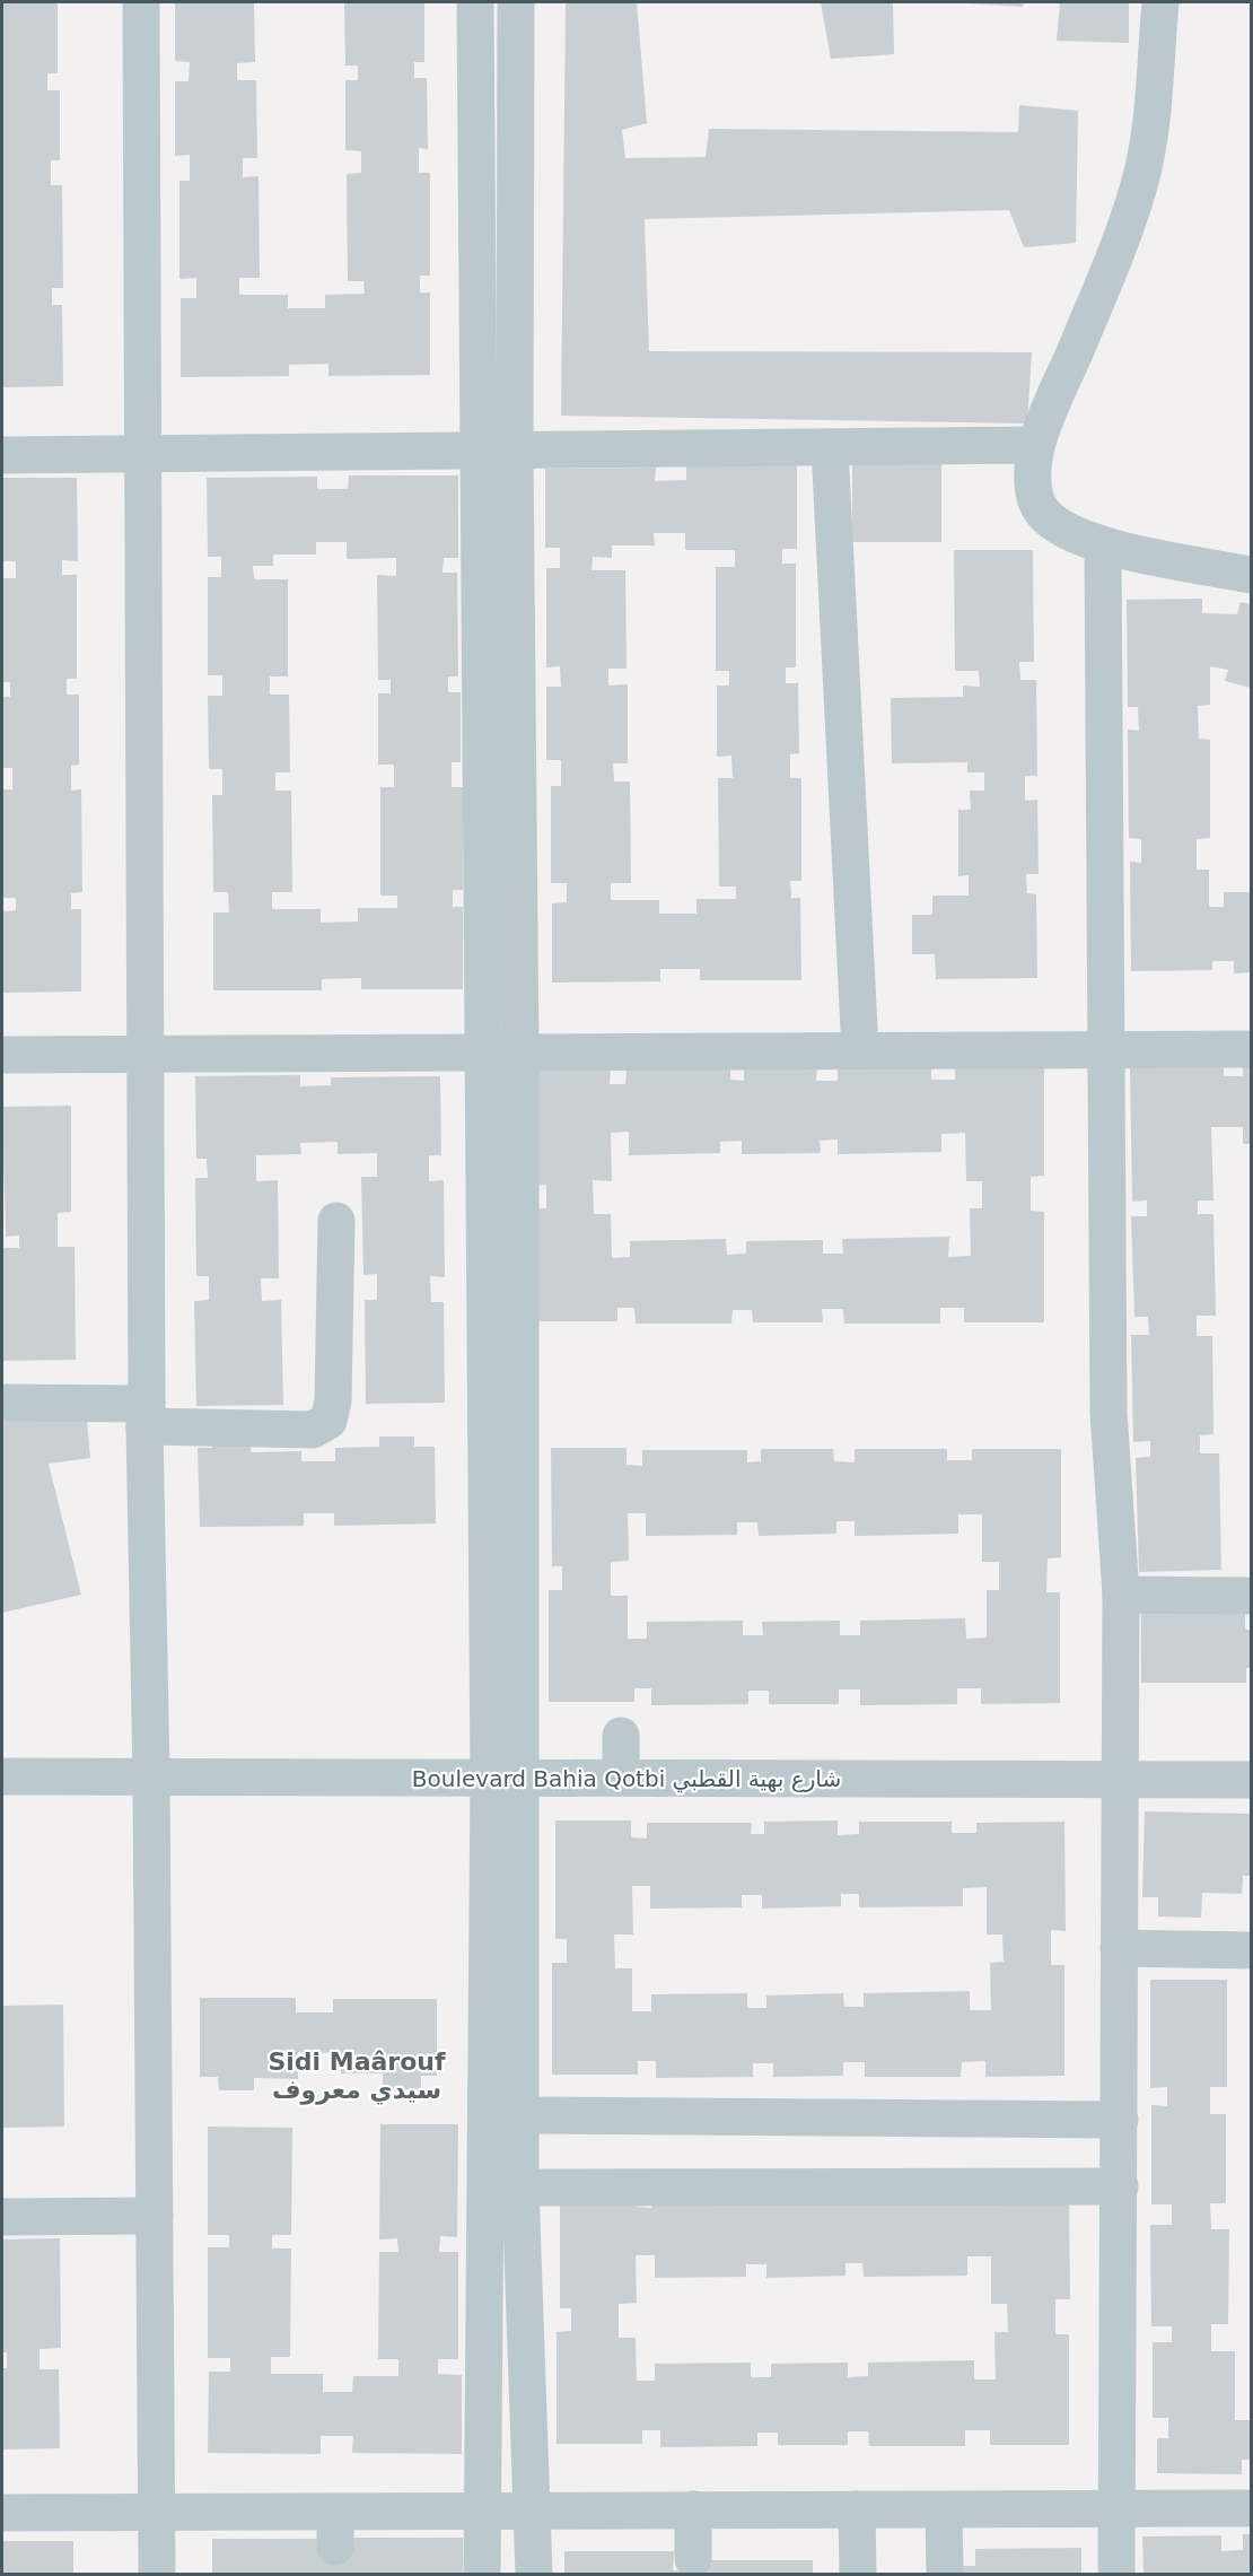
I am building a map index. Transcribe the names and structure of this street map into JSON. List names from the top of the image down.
{
  "streets": {
    "street": ["Boulevard Bahia Qotbi شارع بهية القطبي"]
  },
  "districts": ["Sidi Maârouf سيدي معروف"]
}
